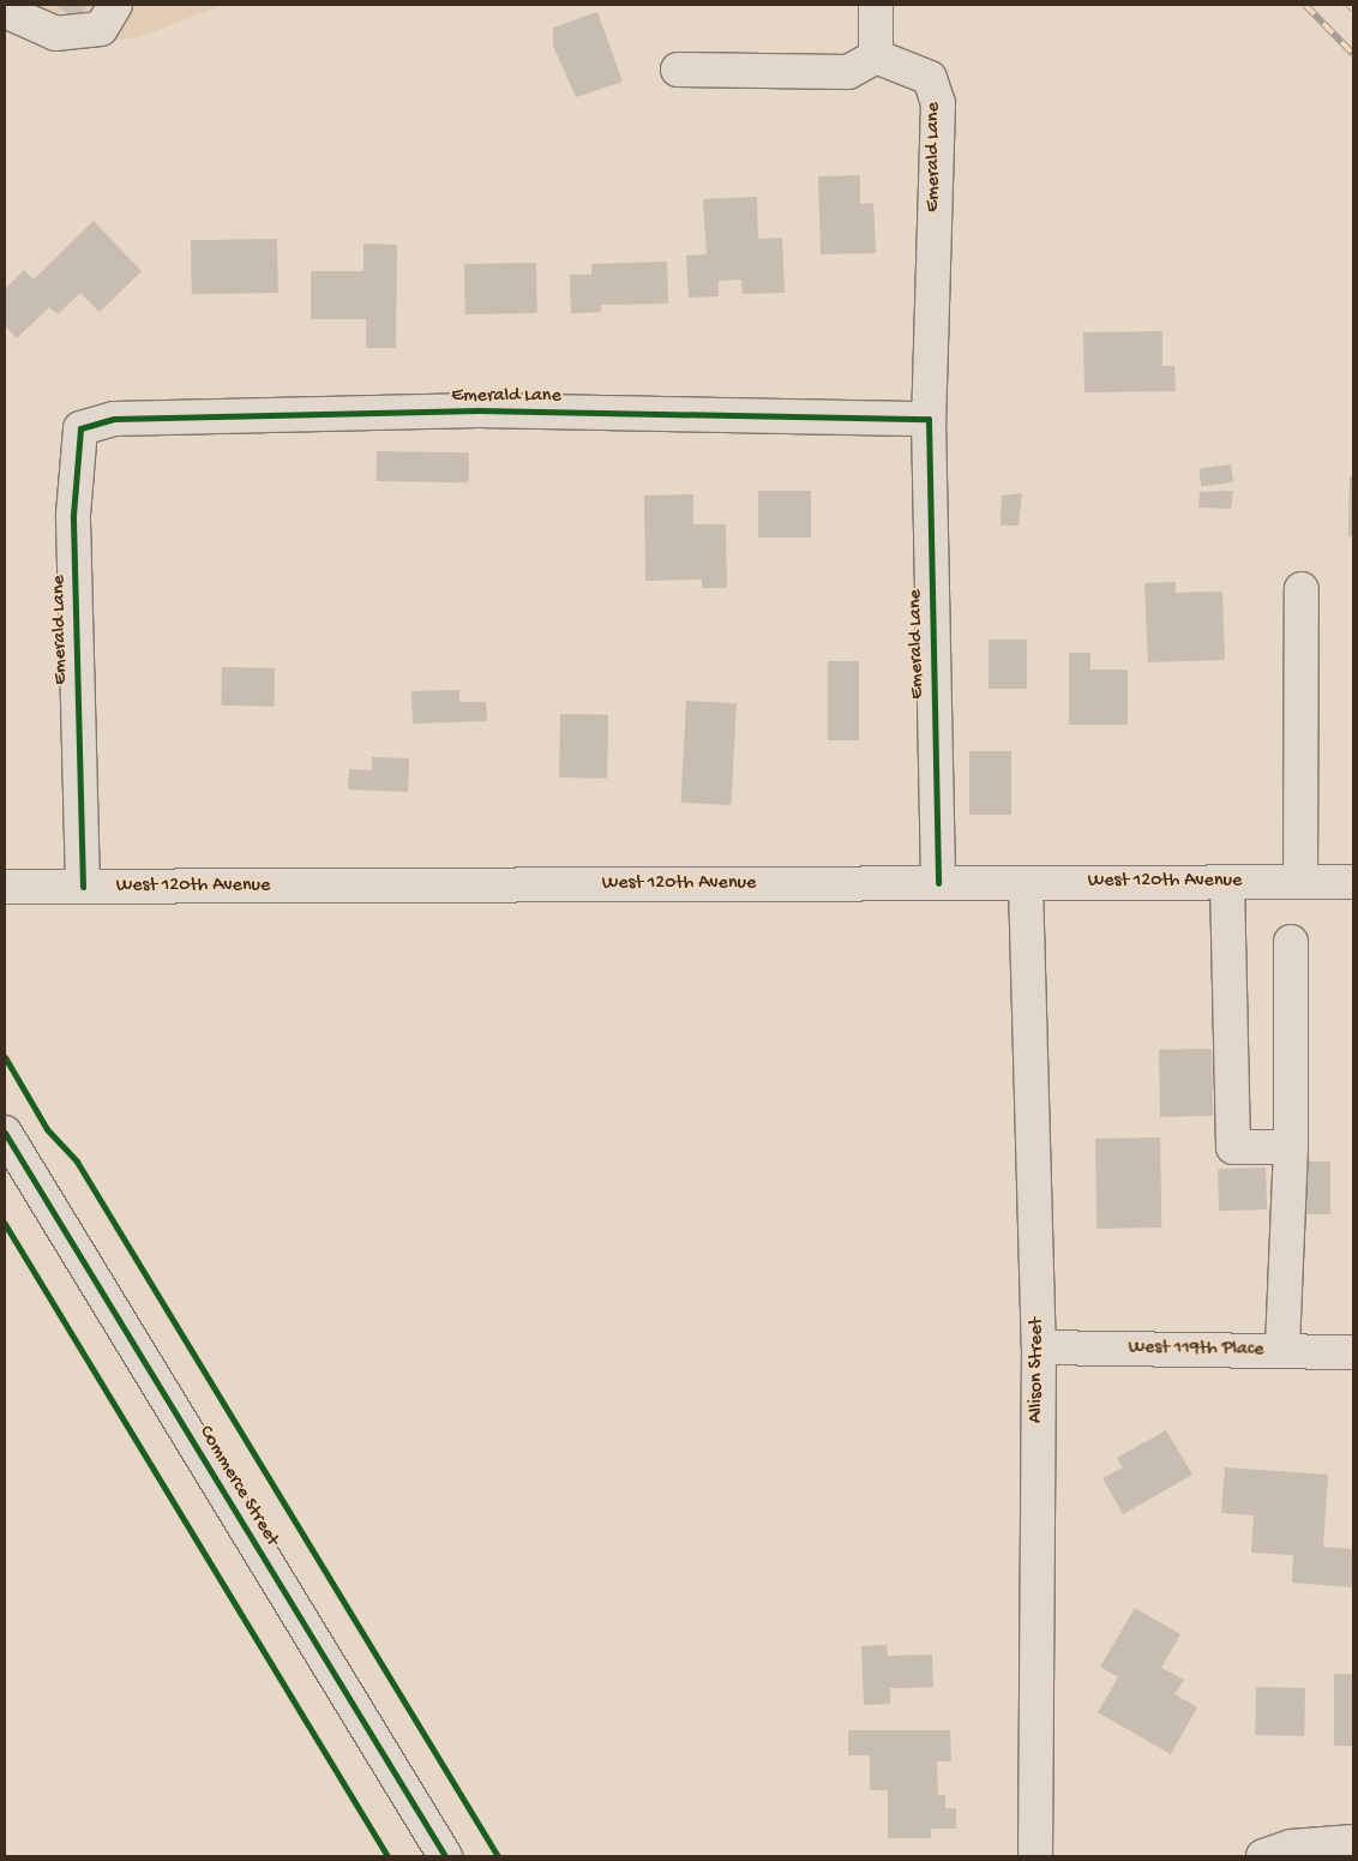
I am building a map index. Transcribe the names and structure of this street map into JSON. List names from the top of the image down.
{
  "streets": {
    "street": [
      "Emerald Lane",
      "West 120th Avenue",
      "West 119th Place",
      "Allison Street",
      "Commerce Street"
    ]
  },
  "crossings": [
    ["Emerald Lane", "West 120th Avenue"],
    ["West 120th Avenue", "Allison Street"],
    ["West 119th Place", "Allison Street"]
  ]
}
